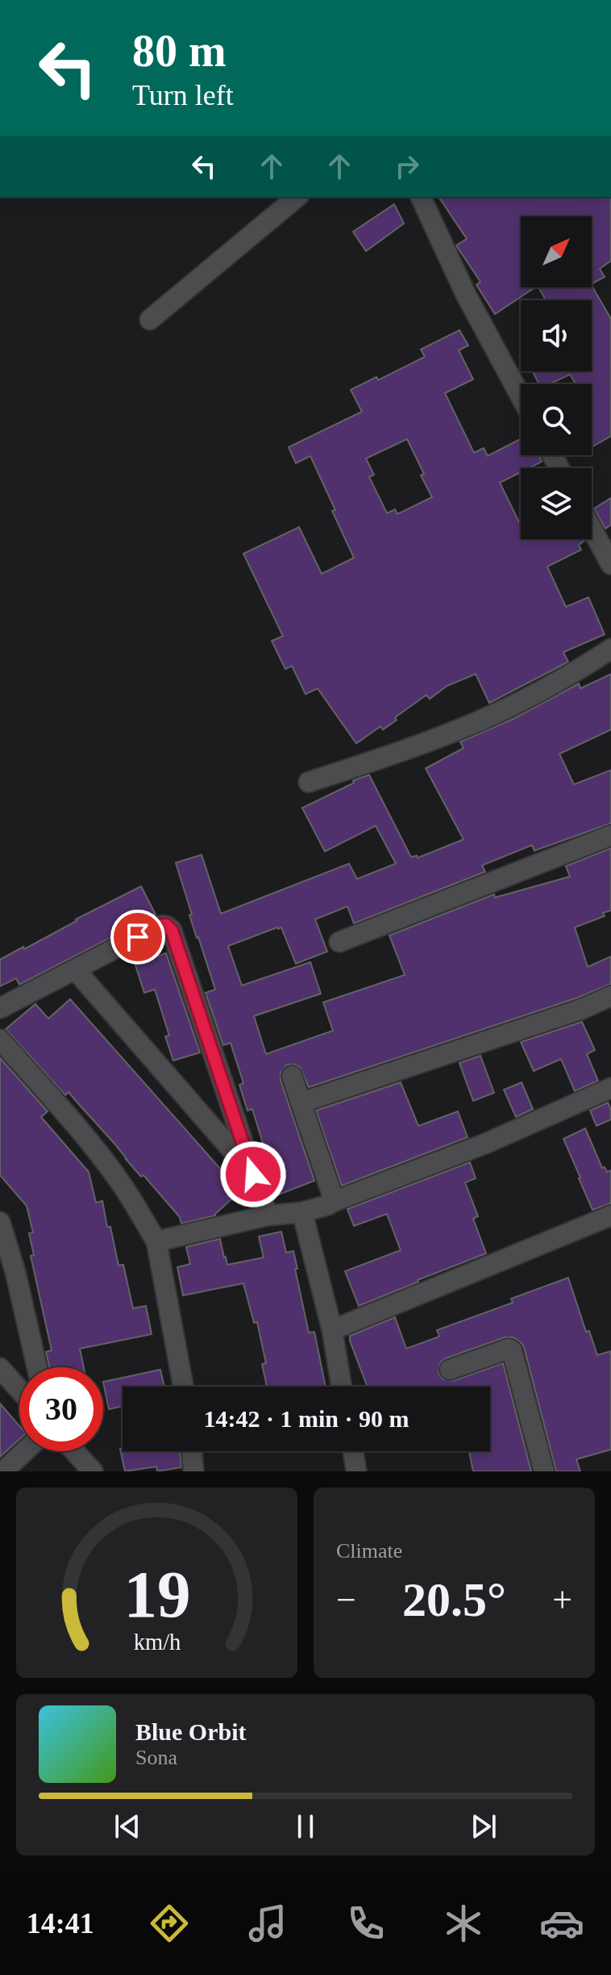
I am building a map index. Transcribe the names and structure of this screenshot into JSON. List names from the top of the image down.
{
  "north": "top right",
  "page": {
    "turn": ["80 m", "Turn left"],
    "limit": "30",
    "trip": "14:42 · 1 min · 90 m",
    "tile": "Climate",
    "heat": ["−", "20.5°", "+"],
    "song": ["Blue Orbit", "Sona"],
    "tabs": "14:41",
    "gauge": ["19", "km/h"]
  }
}
